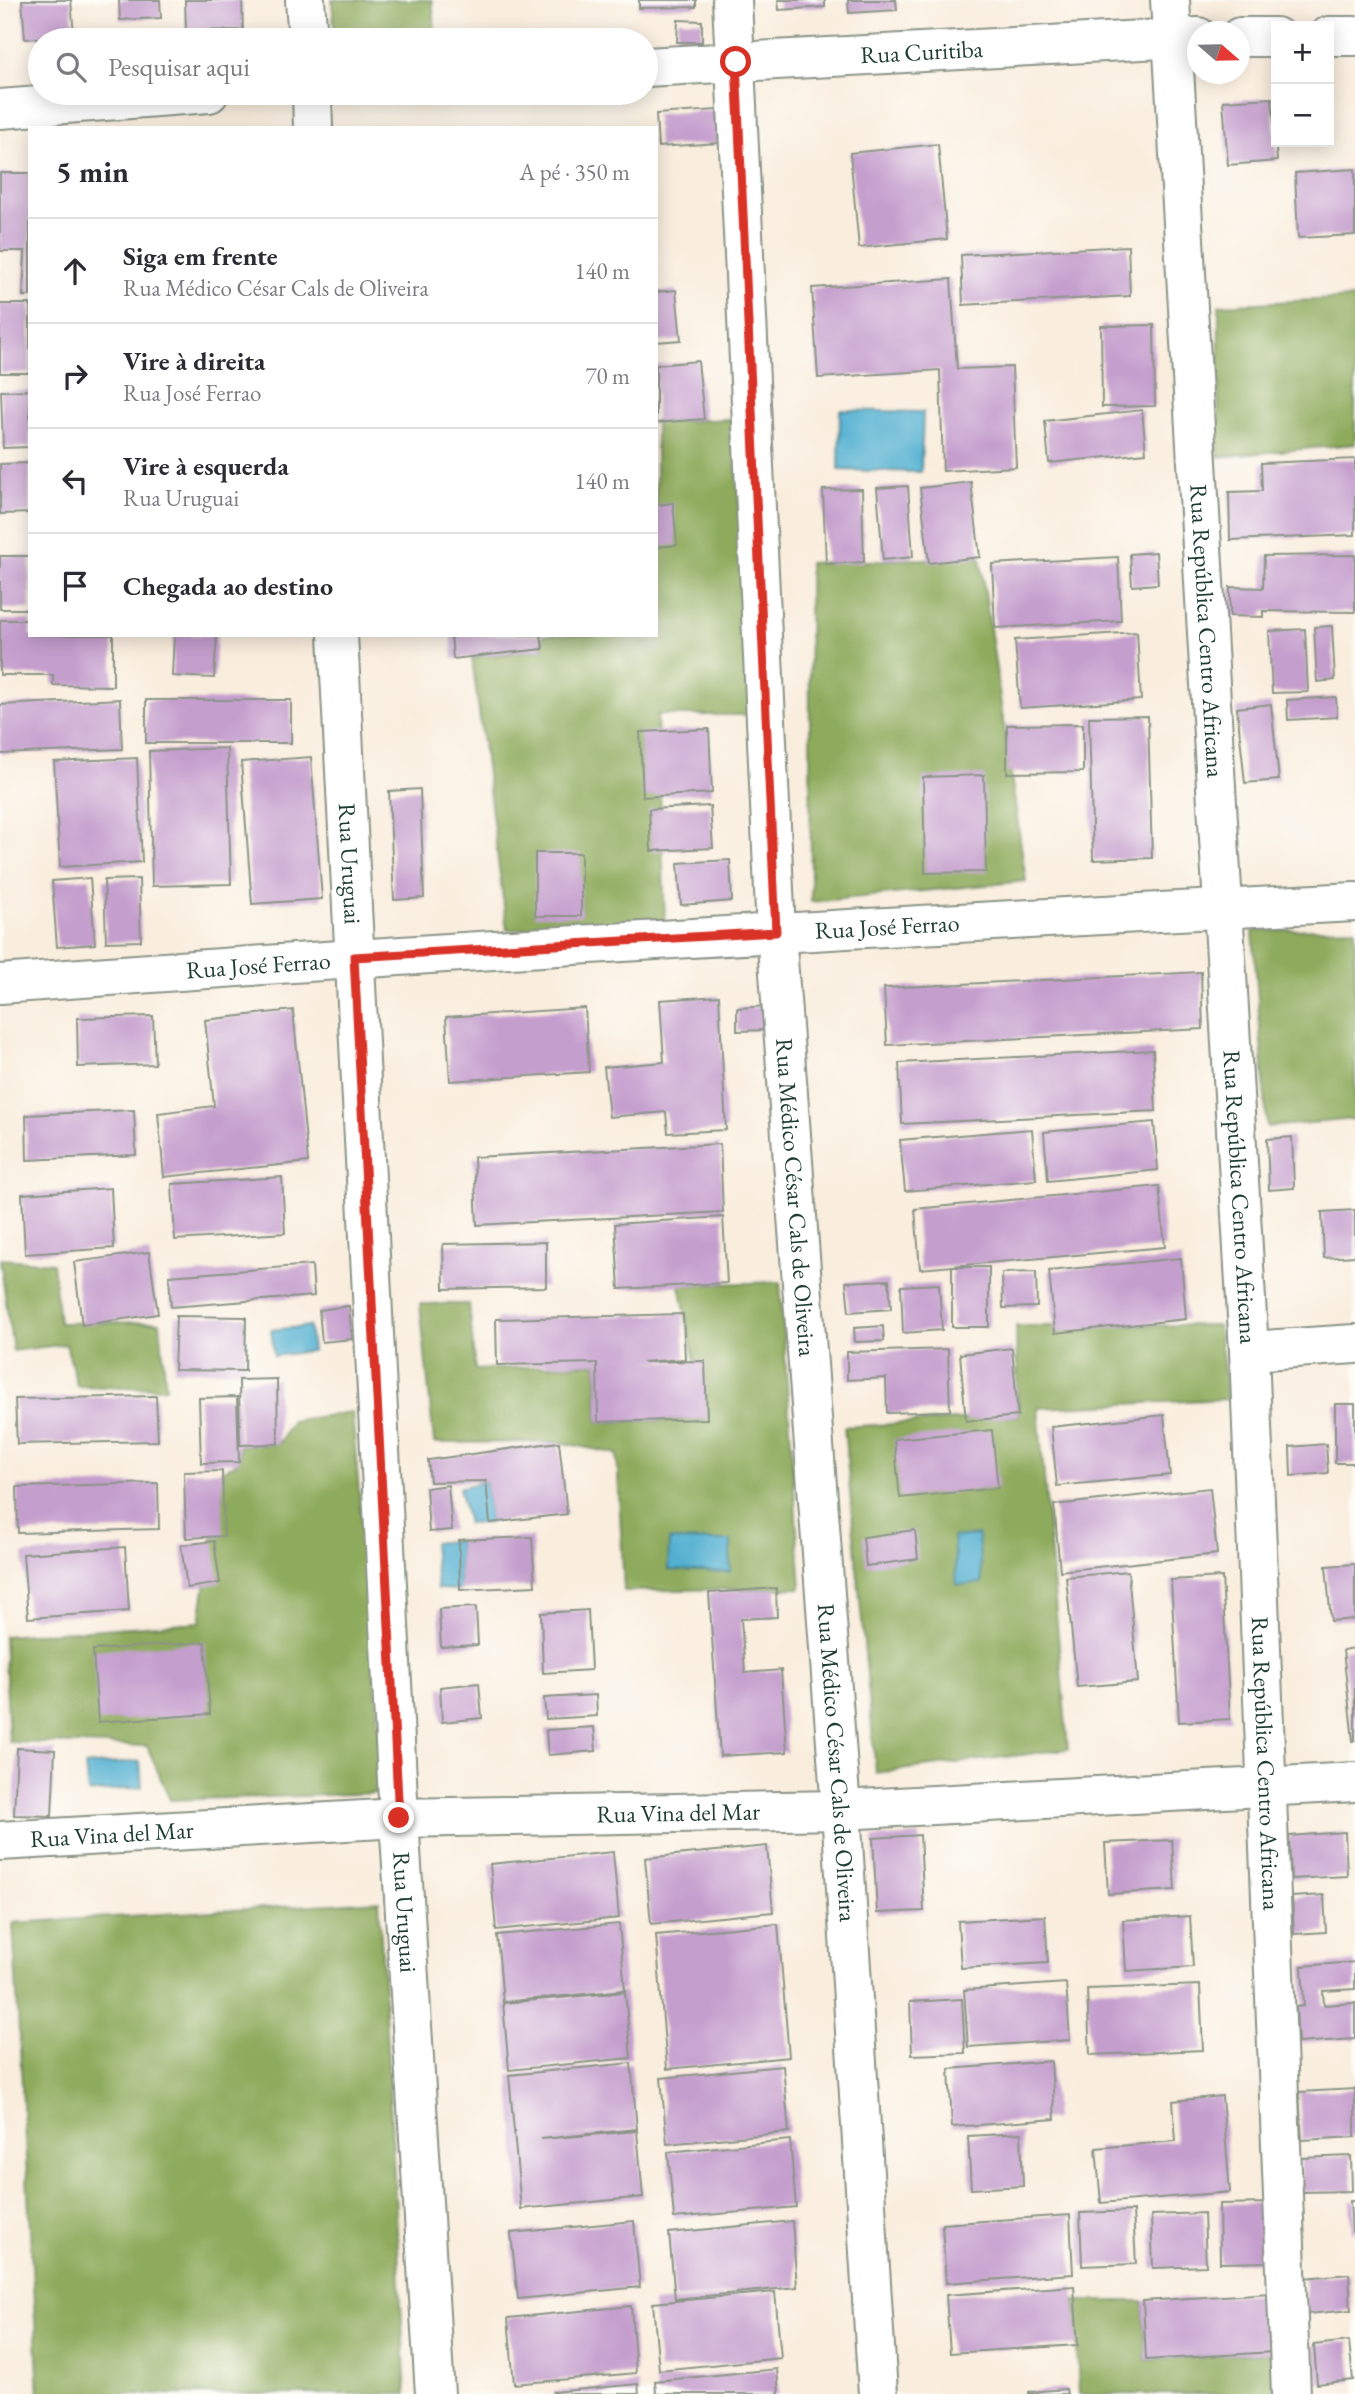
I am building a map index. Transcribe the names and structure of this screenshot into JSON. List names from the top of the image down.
{
  "streets": {
    "street": [
      "Rua Curitiba",
      "Rua República Centro Africana",
      "Rua Uruguai",
      "Rua José Ferrao",
      "Rua Médico César Cals de Oliveira",
      "Rua Vina del Mar"
    ]
  },
  "crossings": [
    ["Rua Curitiba", "Rua República Centro Africana"],
    ["Rua Curitiba", "Rua Médico César Cals de Oliveira"],
    ["Rua República Centro Africana", "Rua José Ferrao"],
    ["Rua República Centro Africana", "Rua Vina del Mar"],
    ["Rua Uruguai", "Rua José Ferrao"],
    ["Rua Uruguai", "Rua Vina del Mar"],
    ["Rua José Ferrao", "Rua Médico César Cals de Oliveira"],
    ["Rua Médico César Cals de Oliveira", "Rua Vina del Mar"]
  ],
  "north": "right",
  "page": {
    "map_buttons": ["+", "−"],
    "search": "Pesquisar aqui",
    "heading": ["5 min", "A pé · 350 m"],
    "list": [
      ["Siga em frente", "Rua Médico César Cals de Oliveira", "140 m"],
      ["Vire à direita", "Rua José Ferrao", "70 m"],
      ["Vire à esquerda", "Rua Uruguai", "140 m"],
      "Chegada ao destino"
    ]
  }
}
